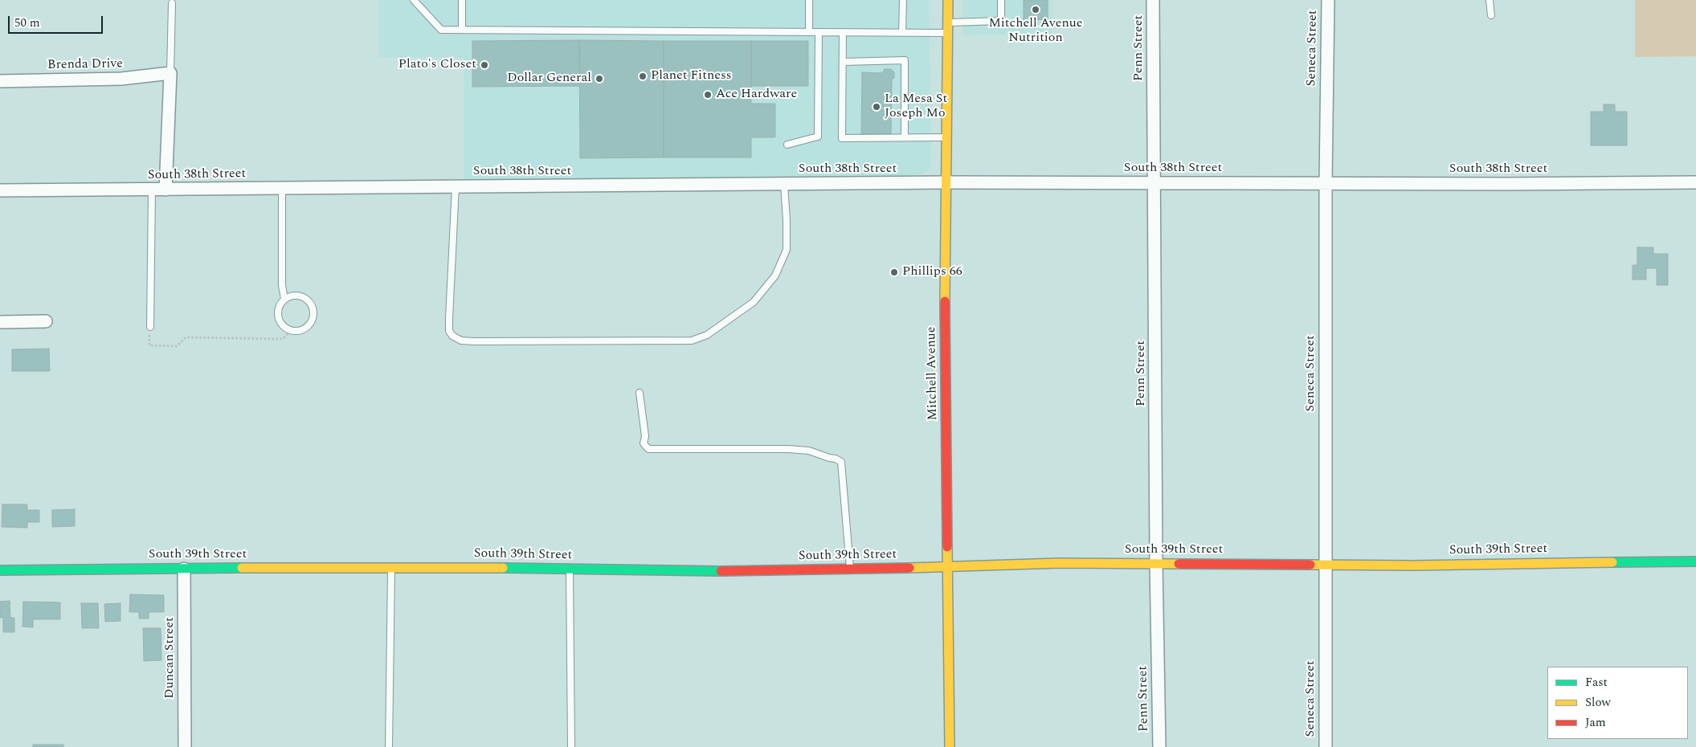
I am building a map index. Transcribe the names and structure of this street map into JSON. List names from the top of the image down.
{
  "streets": {
    "street": [
      "Penn Street",
      "Seneca Street",
      "Brenda Drive",
      "South 38th Street",
      "Mitchell Avenue",
      "South 39th Street",
      "Duncan Street"
    ]
  },
  "crossings": [
    ["Penn Street", "South 38th Street"],
    ["Penn Street", "South 39th Street"],
    ["Seneca Street", "South 38th Street"],
    ["Seneca Street", "South 39th Street"],
    ["South 38th Street", "Mitchell Avenue"],
    ["Mitchell Avenue", "South 39th Street"],
    ["South 39th Street", "Duncan Street"]
  ],
  "places": [
    "Mitchell Avenue Nutrition",
    "Plato's Closet",
    "Planet Fitness",
    "Dollar General",
    "Ace Hardware",
    "La Mesa St Joseph Mo",
    "Phillips 66"
  ],
  "legend": ["Fast", "Slow", "Jam"],
  "scale_bar": "50 m"
}
